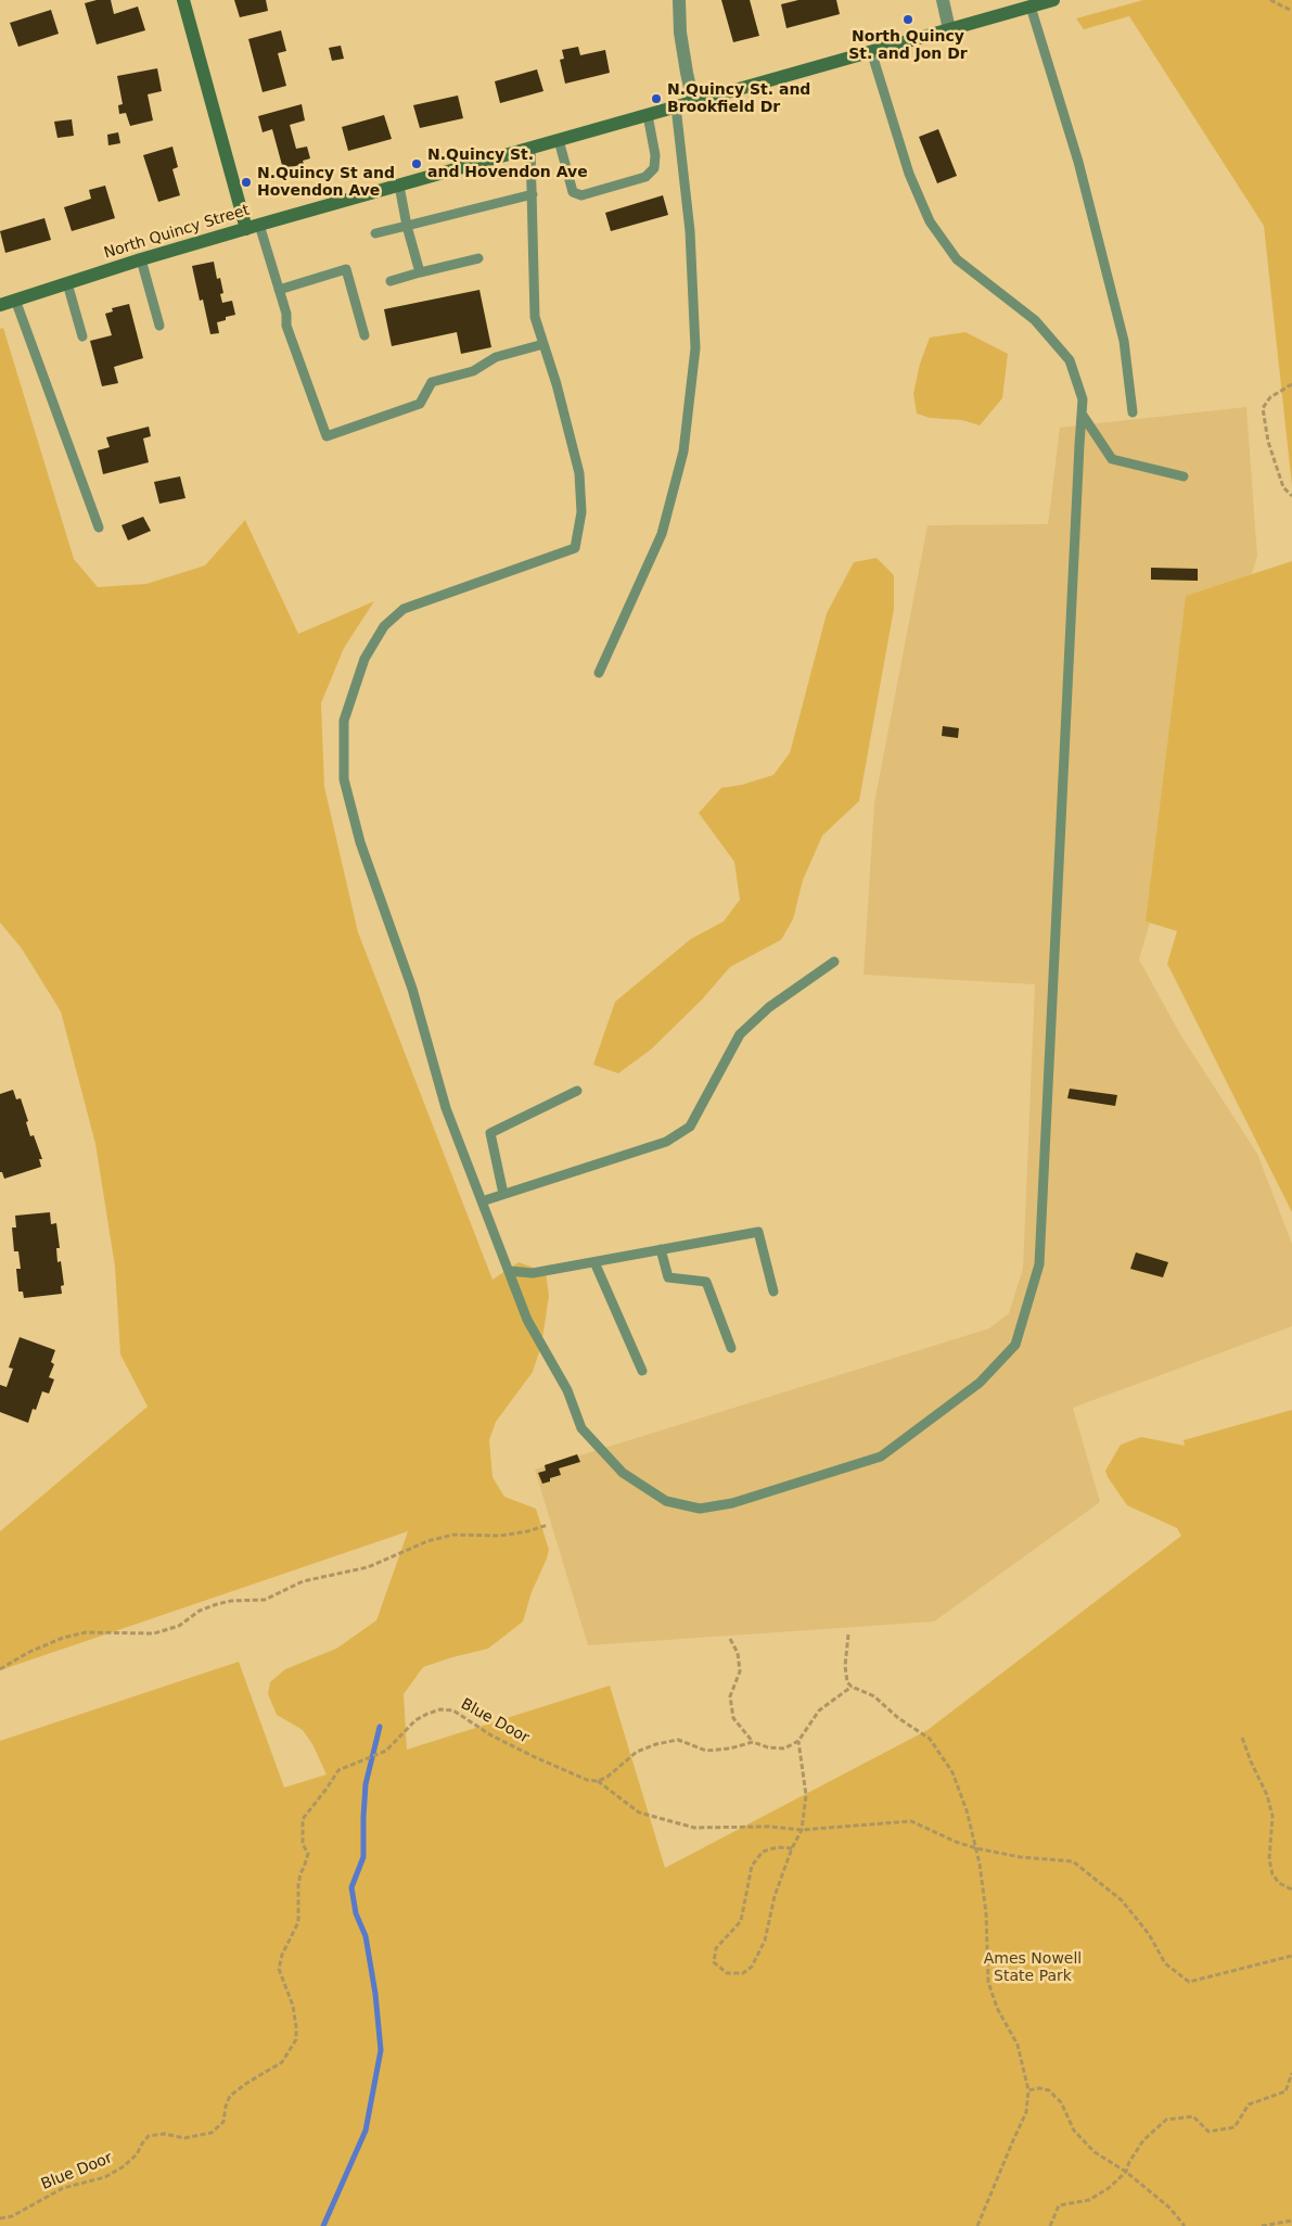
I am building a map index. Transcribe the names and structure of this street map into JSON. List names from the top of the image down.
{
  "streets": {
    "main road": ["North Quincy Street"],
    "path": ["Blue Door"]
  },
  "parks": ["Ames Nowell State Park"],
  "places": [
    "North Quincy St. and Jon Dr",
    "N.Quincy St. and Brookfield Dr",
    "N.Quincy St. and Hovendon Ave",
    "N.Quincy St and Hovendon Ave"
  ]
}
